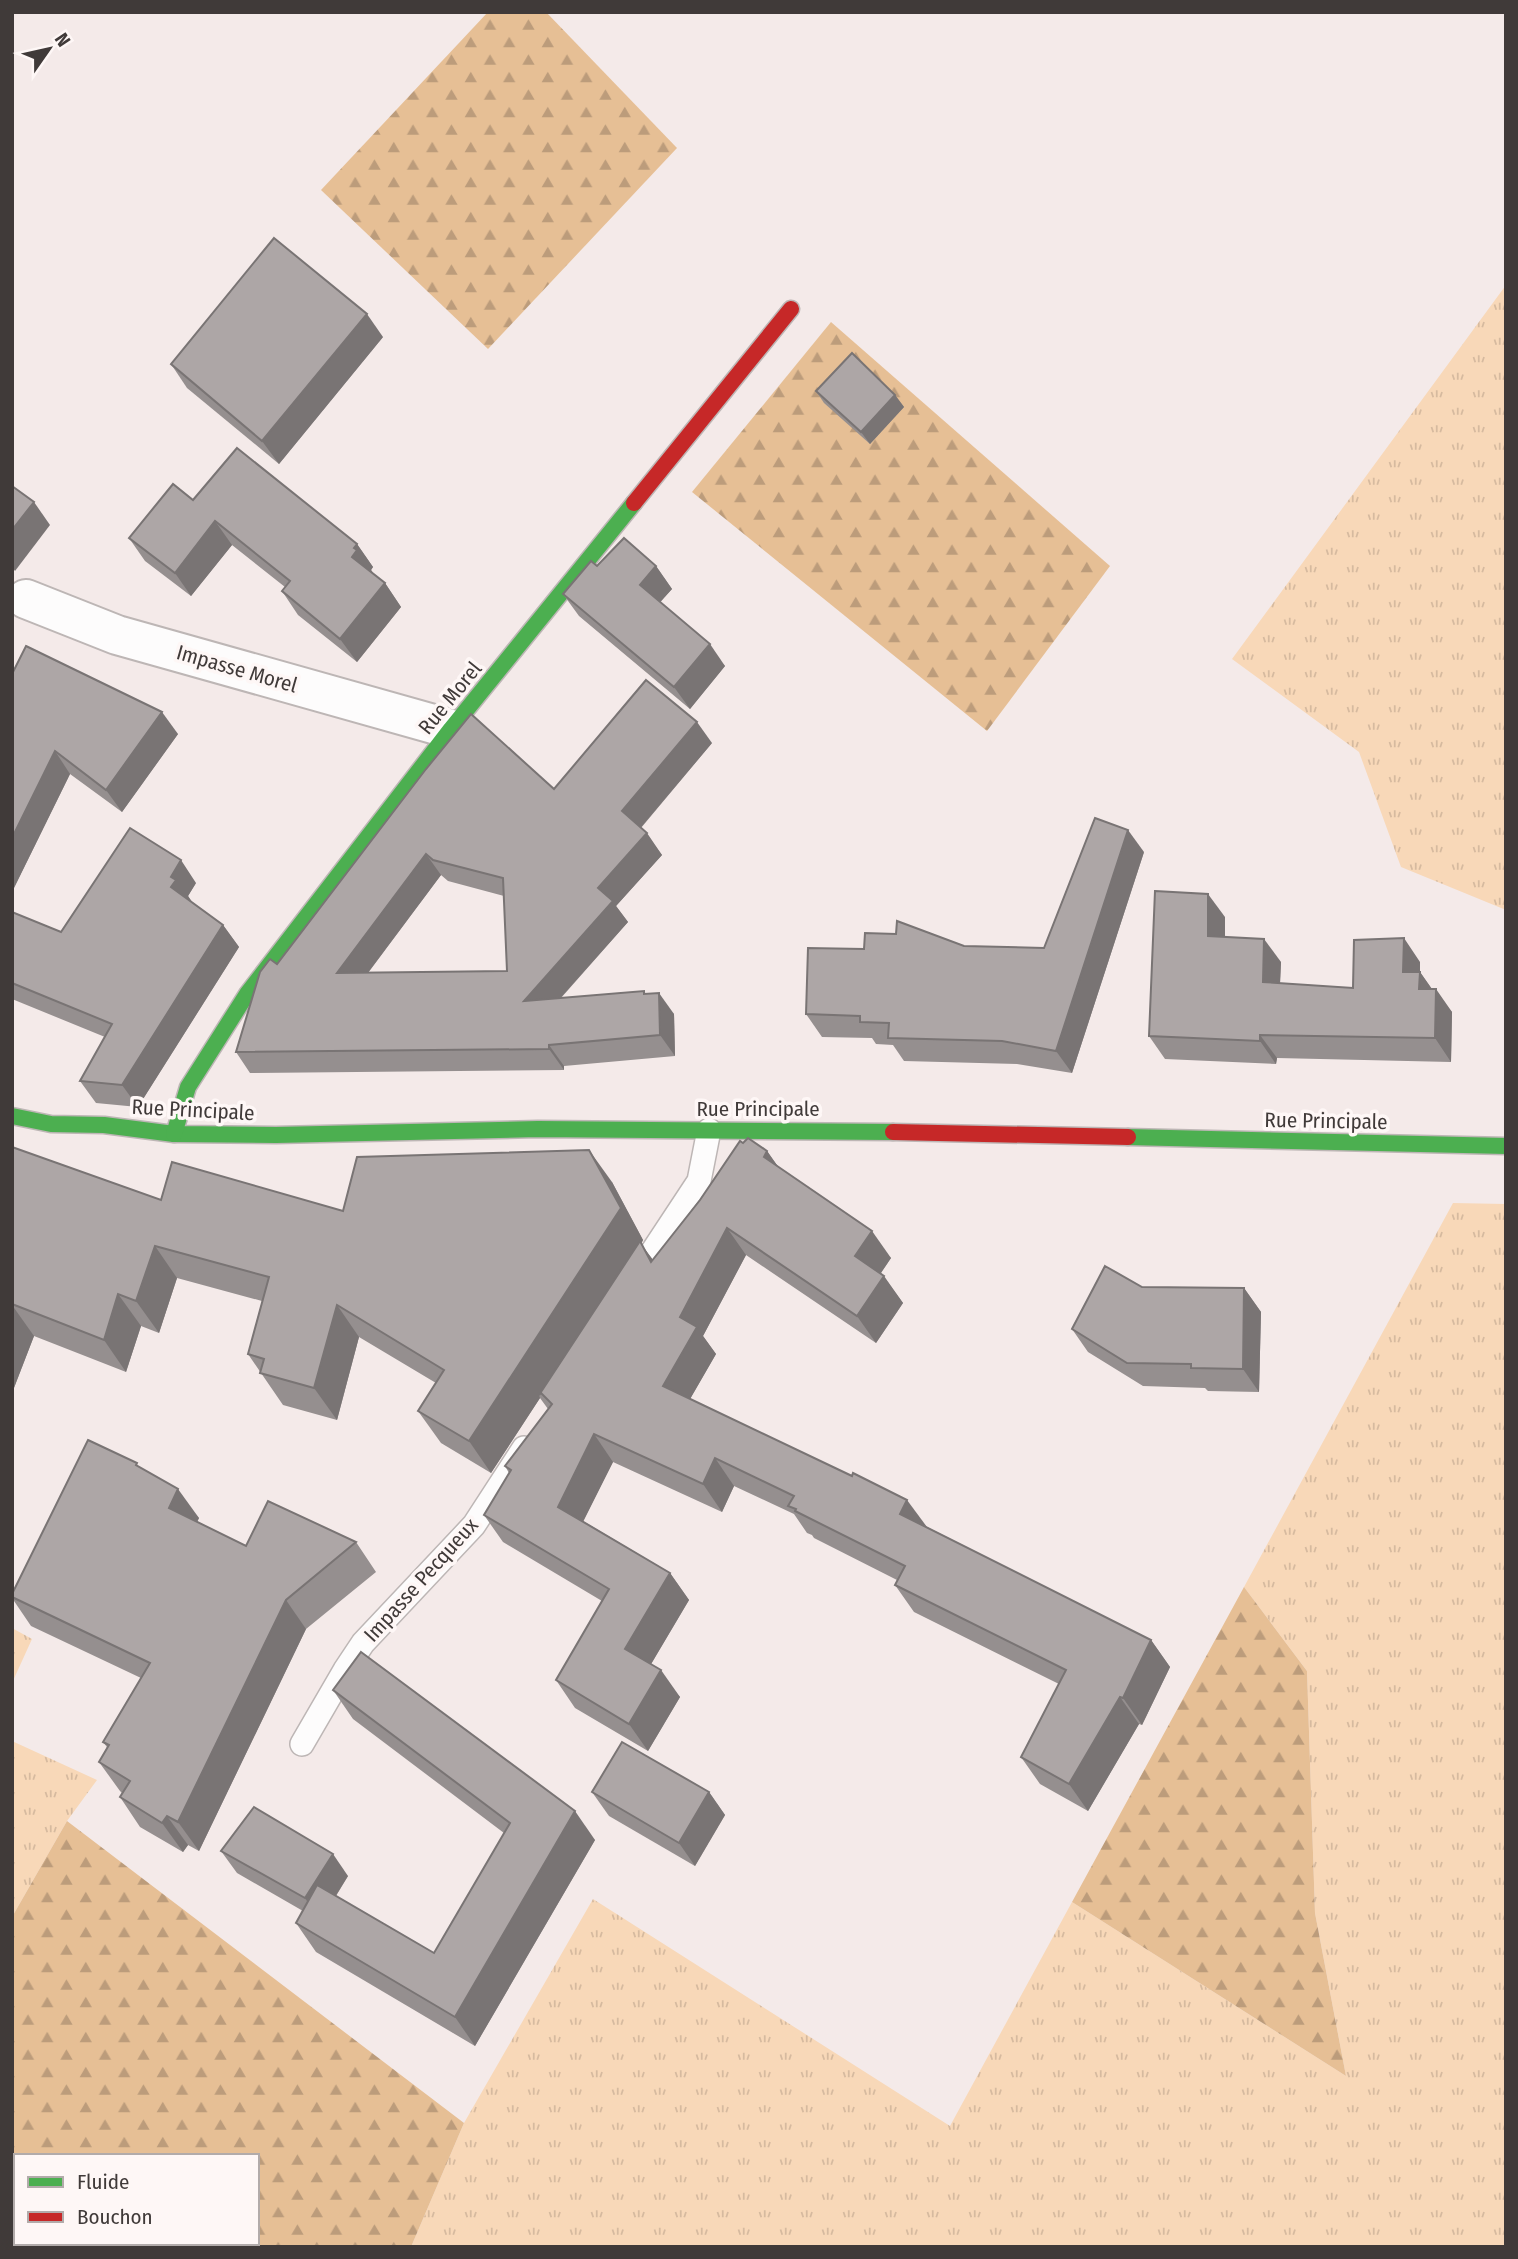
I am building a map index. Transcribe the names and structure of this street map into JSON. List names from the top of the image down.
{
  "streets": {
    "street": ["Impasse Morel", "Rue Morel", "Rue Principale"],
    "lane": ["Impasse Pecqueux"]
  },
  "crossings": [
    ["Impasse Morel", "Rue Morel"],
    ["Rue Morel", "Rue Principale"]
  ],
  "legend": ["Fluide", "Bouchon"],
  "north": "top right"
}
